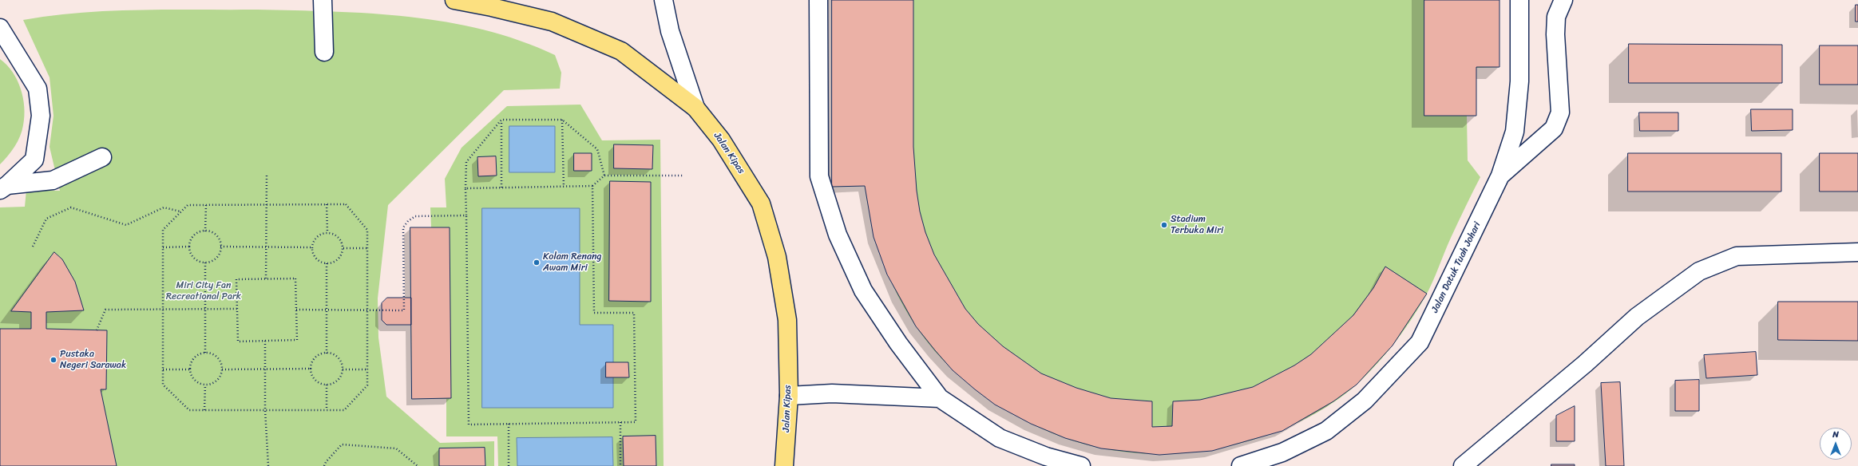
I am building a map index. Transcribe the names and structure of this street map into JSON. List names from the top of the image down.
{
  "streets": {
    "main road": ["Jalan Kipas"],
    "lane": ["Jalan Datuk Tuah Johari"]
  },
  "parks": ["Miri City Fan Recreational Park"],
  "places": ["Stadium Terbuka Miri", "Kolam Renang Awam Miri", "Pustaka Negeri Sarawak"],
  "north": "top"
}
